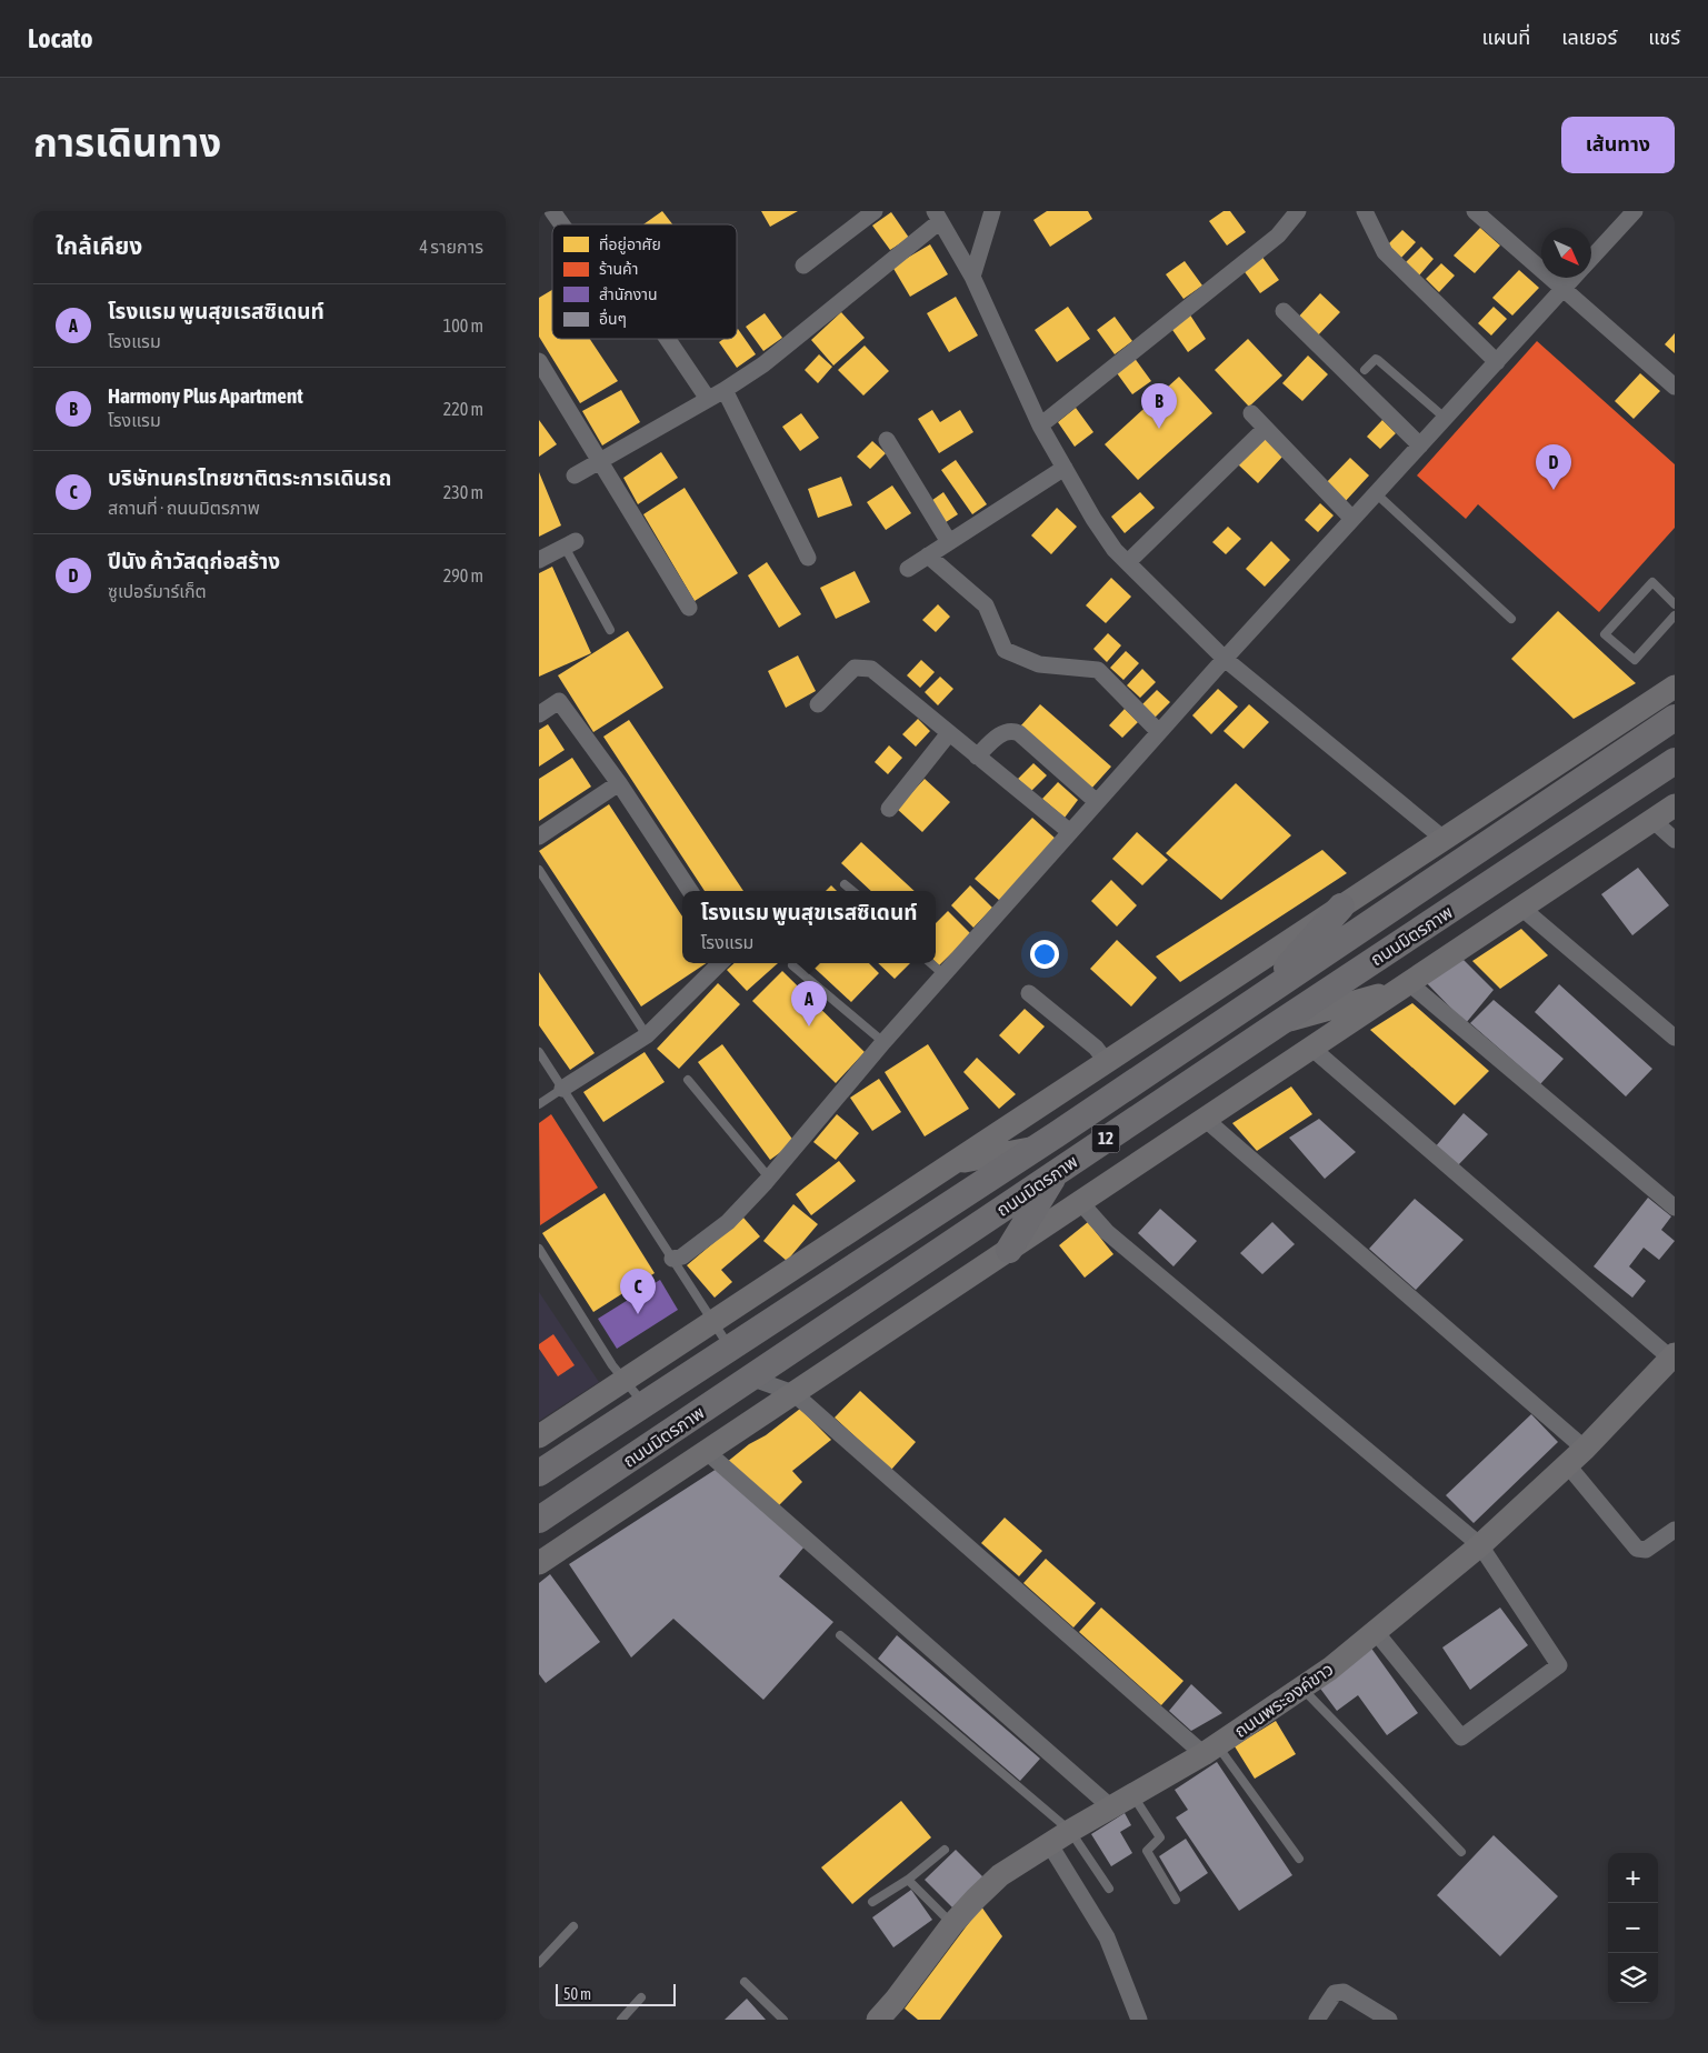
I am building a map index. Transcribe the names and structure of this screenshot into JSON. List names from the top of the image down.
{
  "streets": {
    "main road": ["ถนนมิตรภาพ", "12", "ถนนพระองค์ขาว"]
  },
  "legend": [
    "ที่อยู่อาศัย",
    "ร้านค้า",
    "สำนักงาน",
    "อื่นๆ"
  ],
  "scale_bar": "50 m",
  "north": "bottom right",
  "page": {
    "header": "Locato",
    "nav": ["แผนที่", "เลเยอร์", "แชร์"],
    "title": "การเดินทาง",
    "buttons": "เส้นทาง",
    "heading": ["ใกล้เคียง", "4 รายการ"],
    "list": [
      {
        "mark": "A",
        "name": "โรงแรม พูนสุขเรสซิเดนท์",
        "note": "โรงแรม",
        "value": "100 m"
      },
      {
        "mark": "B",
        "name": "Harmony Plus Apartment",
        "note": "โรงแรม",
        "value": "220 m"
      },
      {
        "mark": "C",
        "name": "บริษัทนครไทยชาติตระการเดินรถ",
        "note": "สถานที่ · ถนนมิตรภาพ",
        "value": "230 m"
      },
      {
        "mark": "D",
        "name": "ปีนัง ค้าวัสดุก่อสร้าง",
        "note": "ซูเปอร์มาร์เก็ต",
        "value": "290 m"
      }
    ],
    "pins": [
      "B",
      "D",
      "A",
      "C"
    ],
    "popup": ["โรงแรม พูนสุขเรสซิเดนท์", "โรงแรม"],
    "map_buttons": ["+", "−"],
    "scale": "50 m"
  }
}
